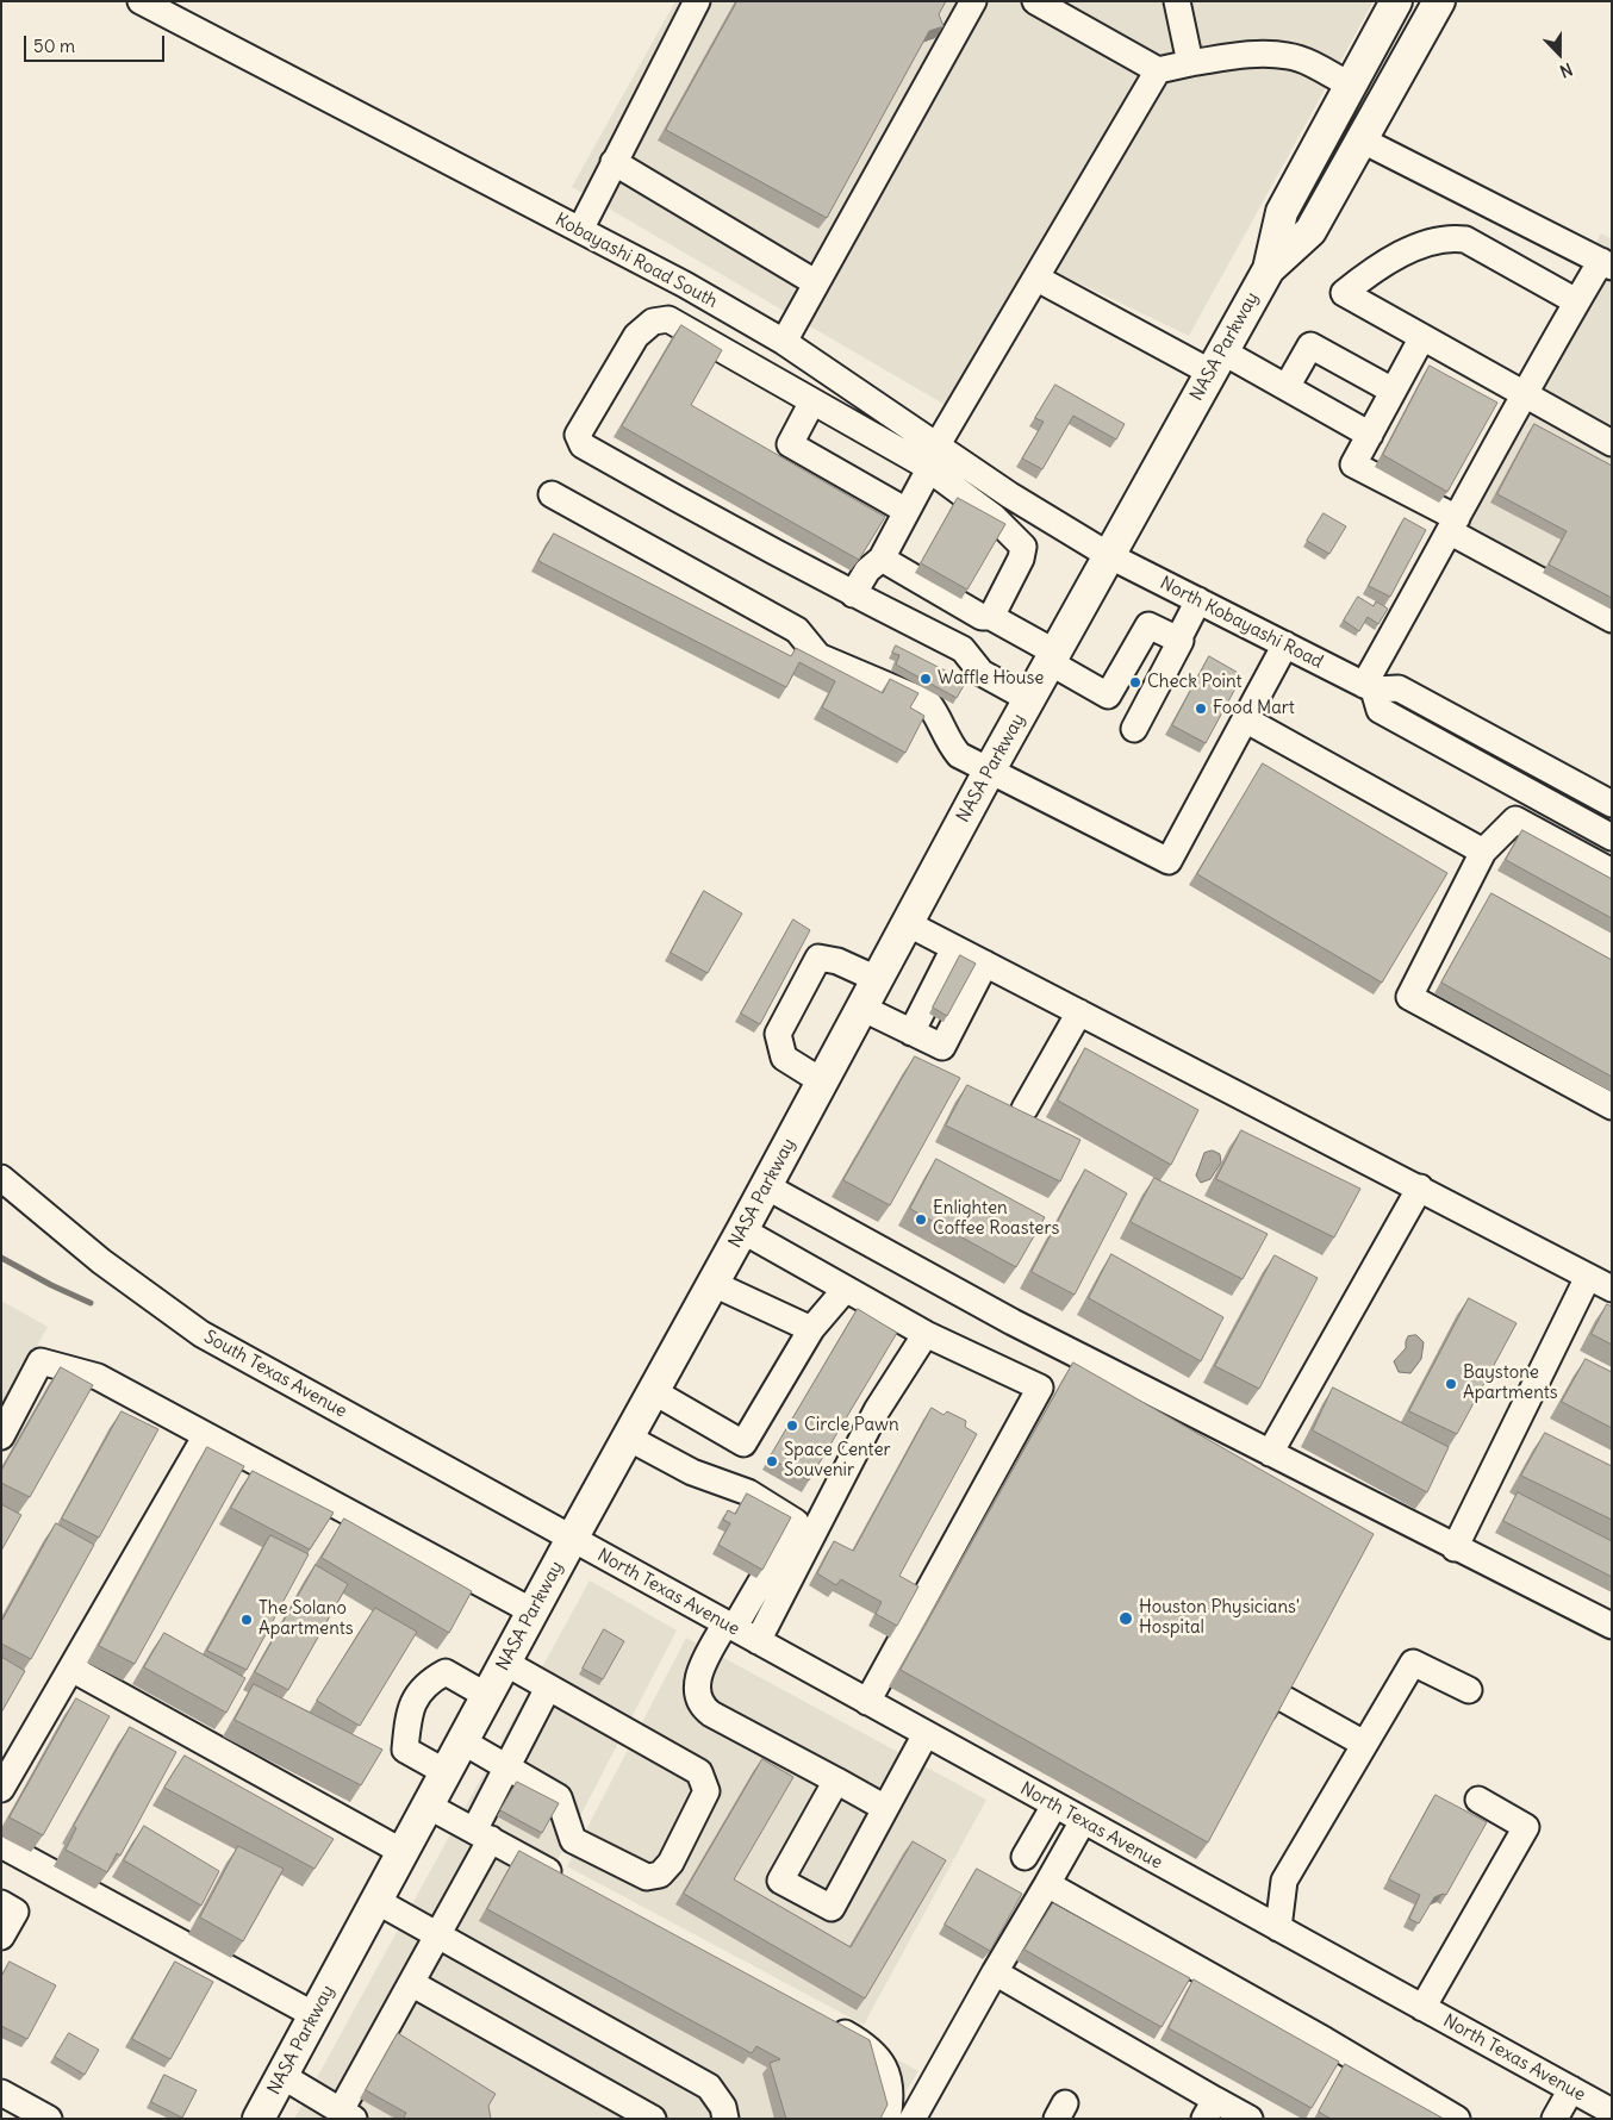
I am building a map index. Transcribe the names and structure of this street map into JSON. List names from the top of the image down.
{
  "streets": {
    "main road": ["NASA Parkway"],
    "street": [
      "Kobayashi Road South",
      "North Kobayashi Road",
      "South Texas Avenue",
      "North Texas Avenue"
    ]
  },
  "crossings": [
    ["Kobayashi Road South", "NASA Parkway"],
    ["Kobayashi Road South", "North Kobayashi Road"],
    ["NASA Parkway", "North Kobayashi Road"],
    ["NASA Parkway", "South Texas Avenue"],
    ["NASA Parkway", "North Texas Avenue"],
    ["South Texas Avenue", "North Texas Avenue"]
  ],
  "places": [
    "Waffle House",
    "Check Point",
    "Food Mart",
    "Enlighten Coffee Roasters",
    "Baystone Apartments",
    "Circle Pawn",
    "Space Center Souvenir",
    "Houston Physicians' Hospital",
    "The Solano Apartments"
  ],
  "scale_bar": "50 m",
  "north": "bottom"
}
